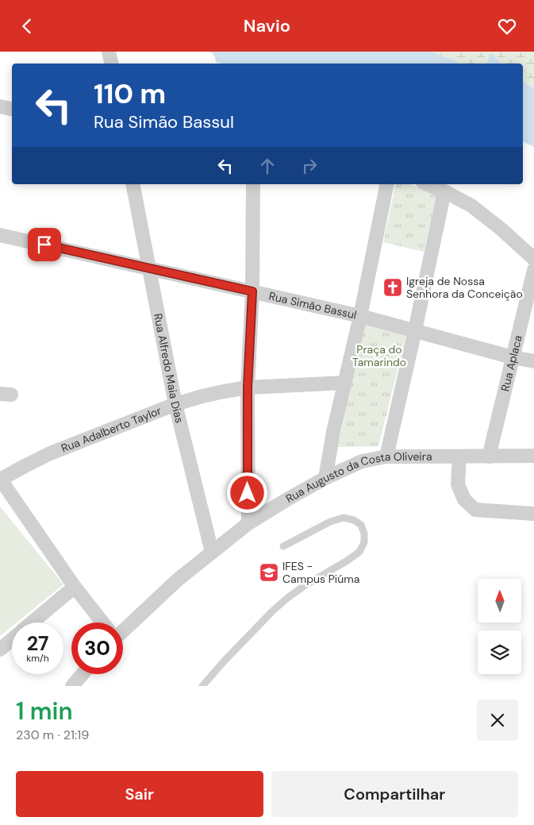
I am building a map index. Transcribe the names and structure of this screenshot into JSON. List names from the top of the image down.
{
  "streets": {
    "street": [
      "Rua Simão Bassul",
      "Rua Aplaca",
      "Rua Alfredo Maia Dias",
      "Rua Adalberto Taylor",
      "Rua Augusto da Costa Oliveira"
    ]
  },
  "crossings": [
    ["Rua Simão Bassul", "Rua Aplaca"],
    ["Rua Simão Bassul", "Rua Alfredo Maia Dias"],
    ["Rua Aplaca", "Rua Augusto da Costa Oliveira"],
    ["Rua Alfredo Maia Dias", "Rua Adalberto Taylor"],
    ["Rua Alfredo Maia Dias", "Rua Augusto da Costa Oliveira"]
  ],
  "parks": ["Praça do Tamarindo"],
  "places": {
    "church": ["Igreja de Nossa Senhora da Conceição"],
    "school or university": ["IFES - Campus Piúma"]
  },
  "north": "top",
  "page": {
    "header": "Navio",
    "turn": ["110 m", "Rua Simão Bassul"],
    "speed": "27 km/h",
    "limit": "30",
    "heading": ["1 min", "230 m · 21:19"],
    "buttons": ["Sair", "Compartilhar"]
  }
}
